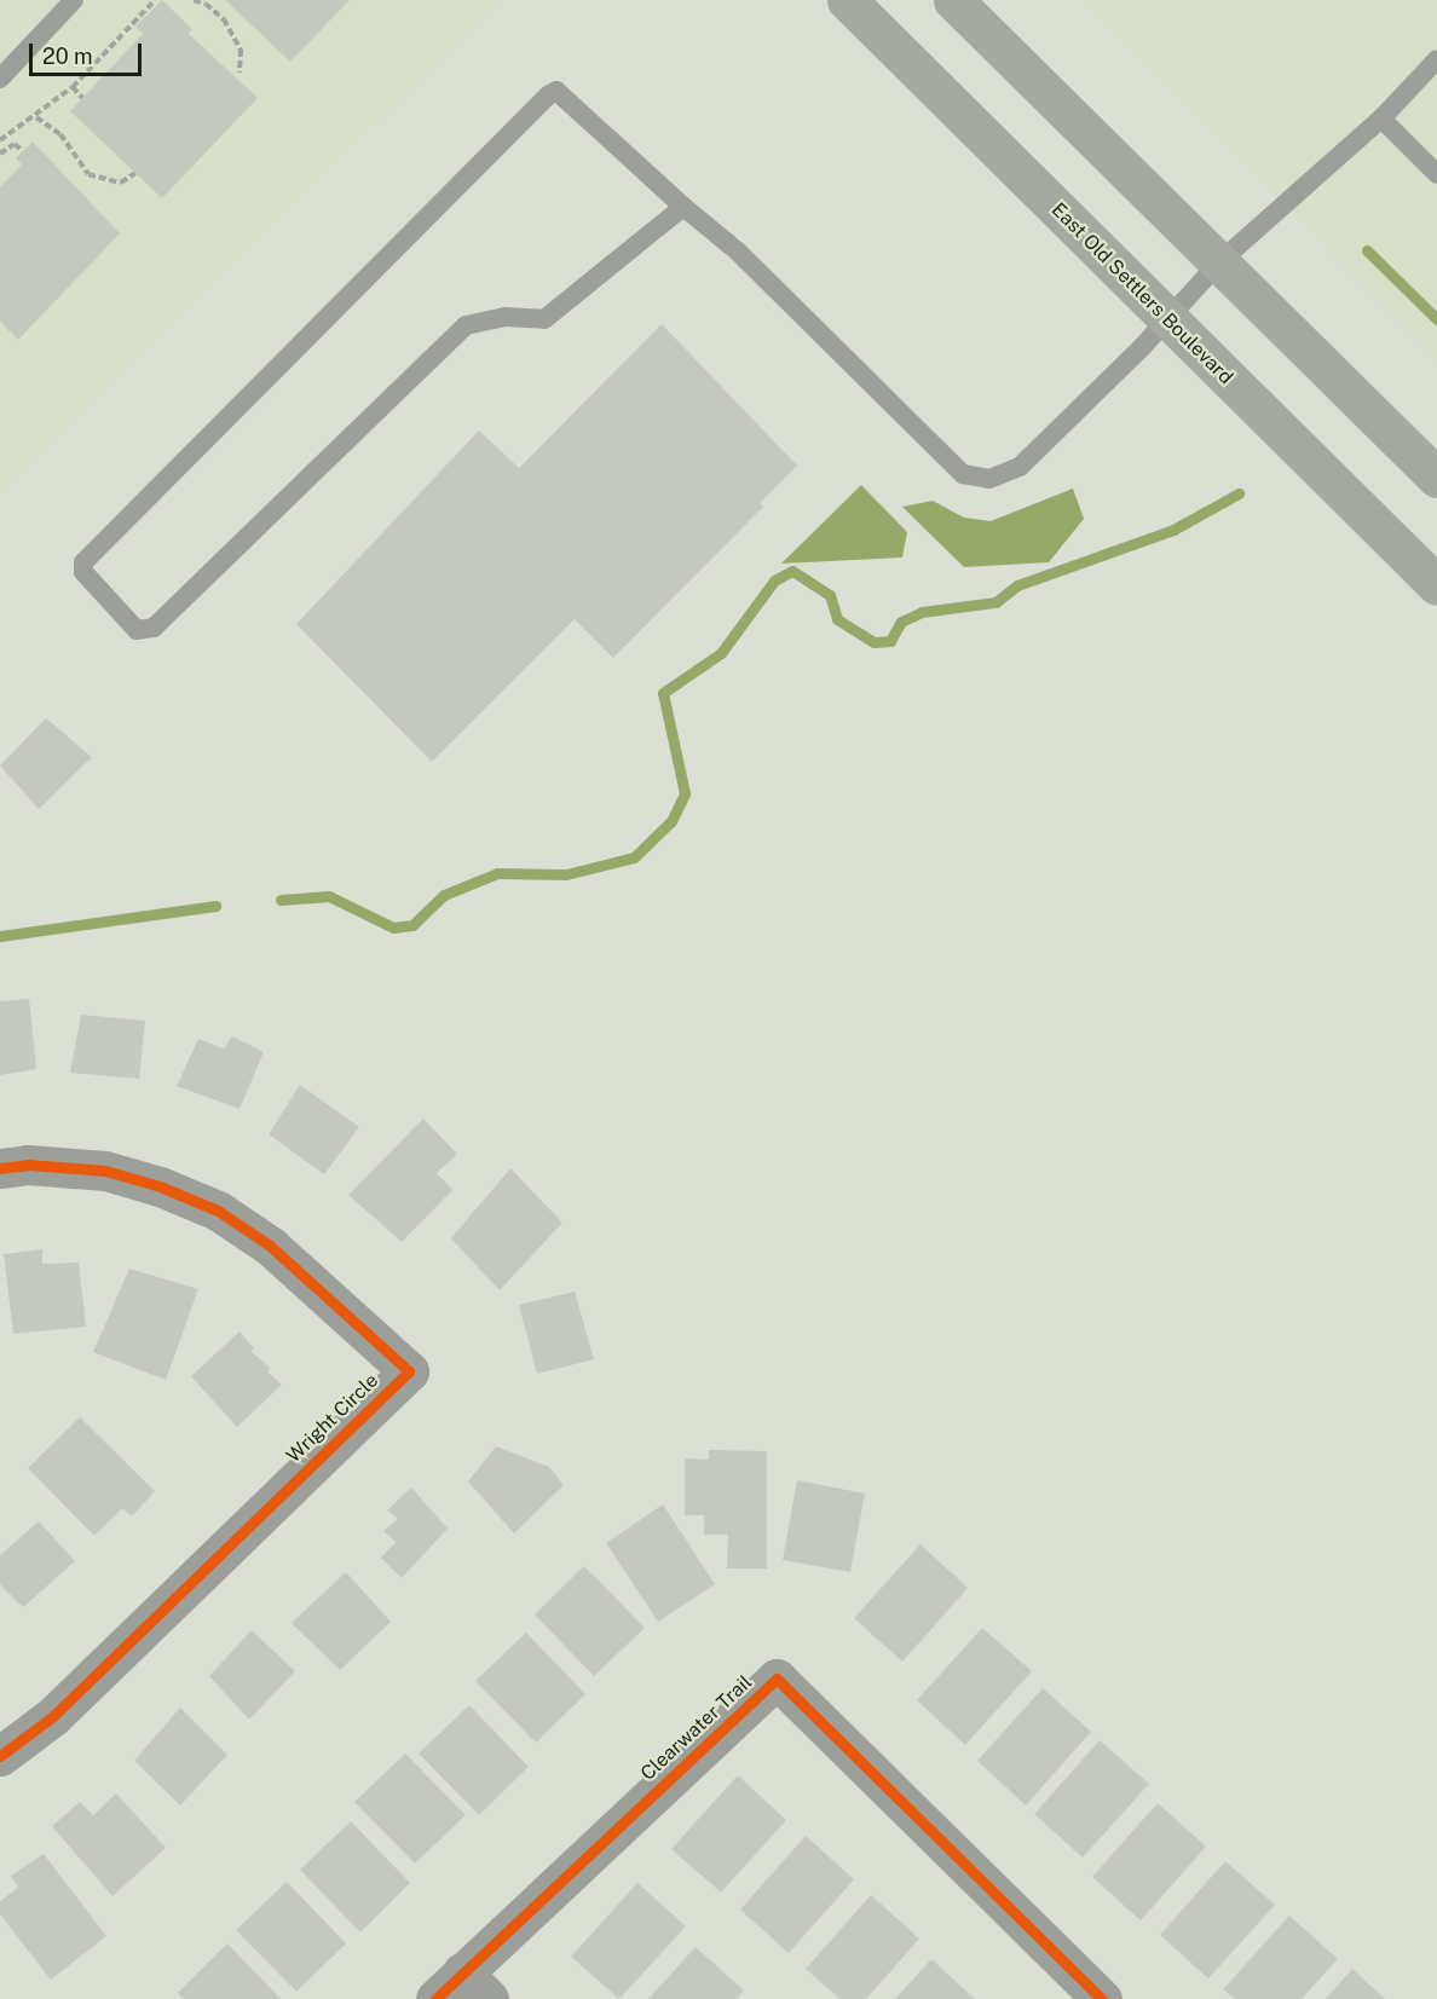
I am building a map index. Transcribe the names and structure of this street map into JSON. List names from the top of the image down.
{
  "streets": {
    "main road": ["East Old Settlers Boulevard"],
    "street": ["Wright Circle", "Clearwater Trail"]
  },
  "scale_bar": "20 m"
}
